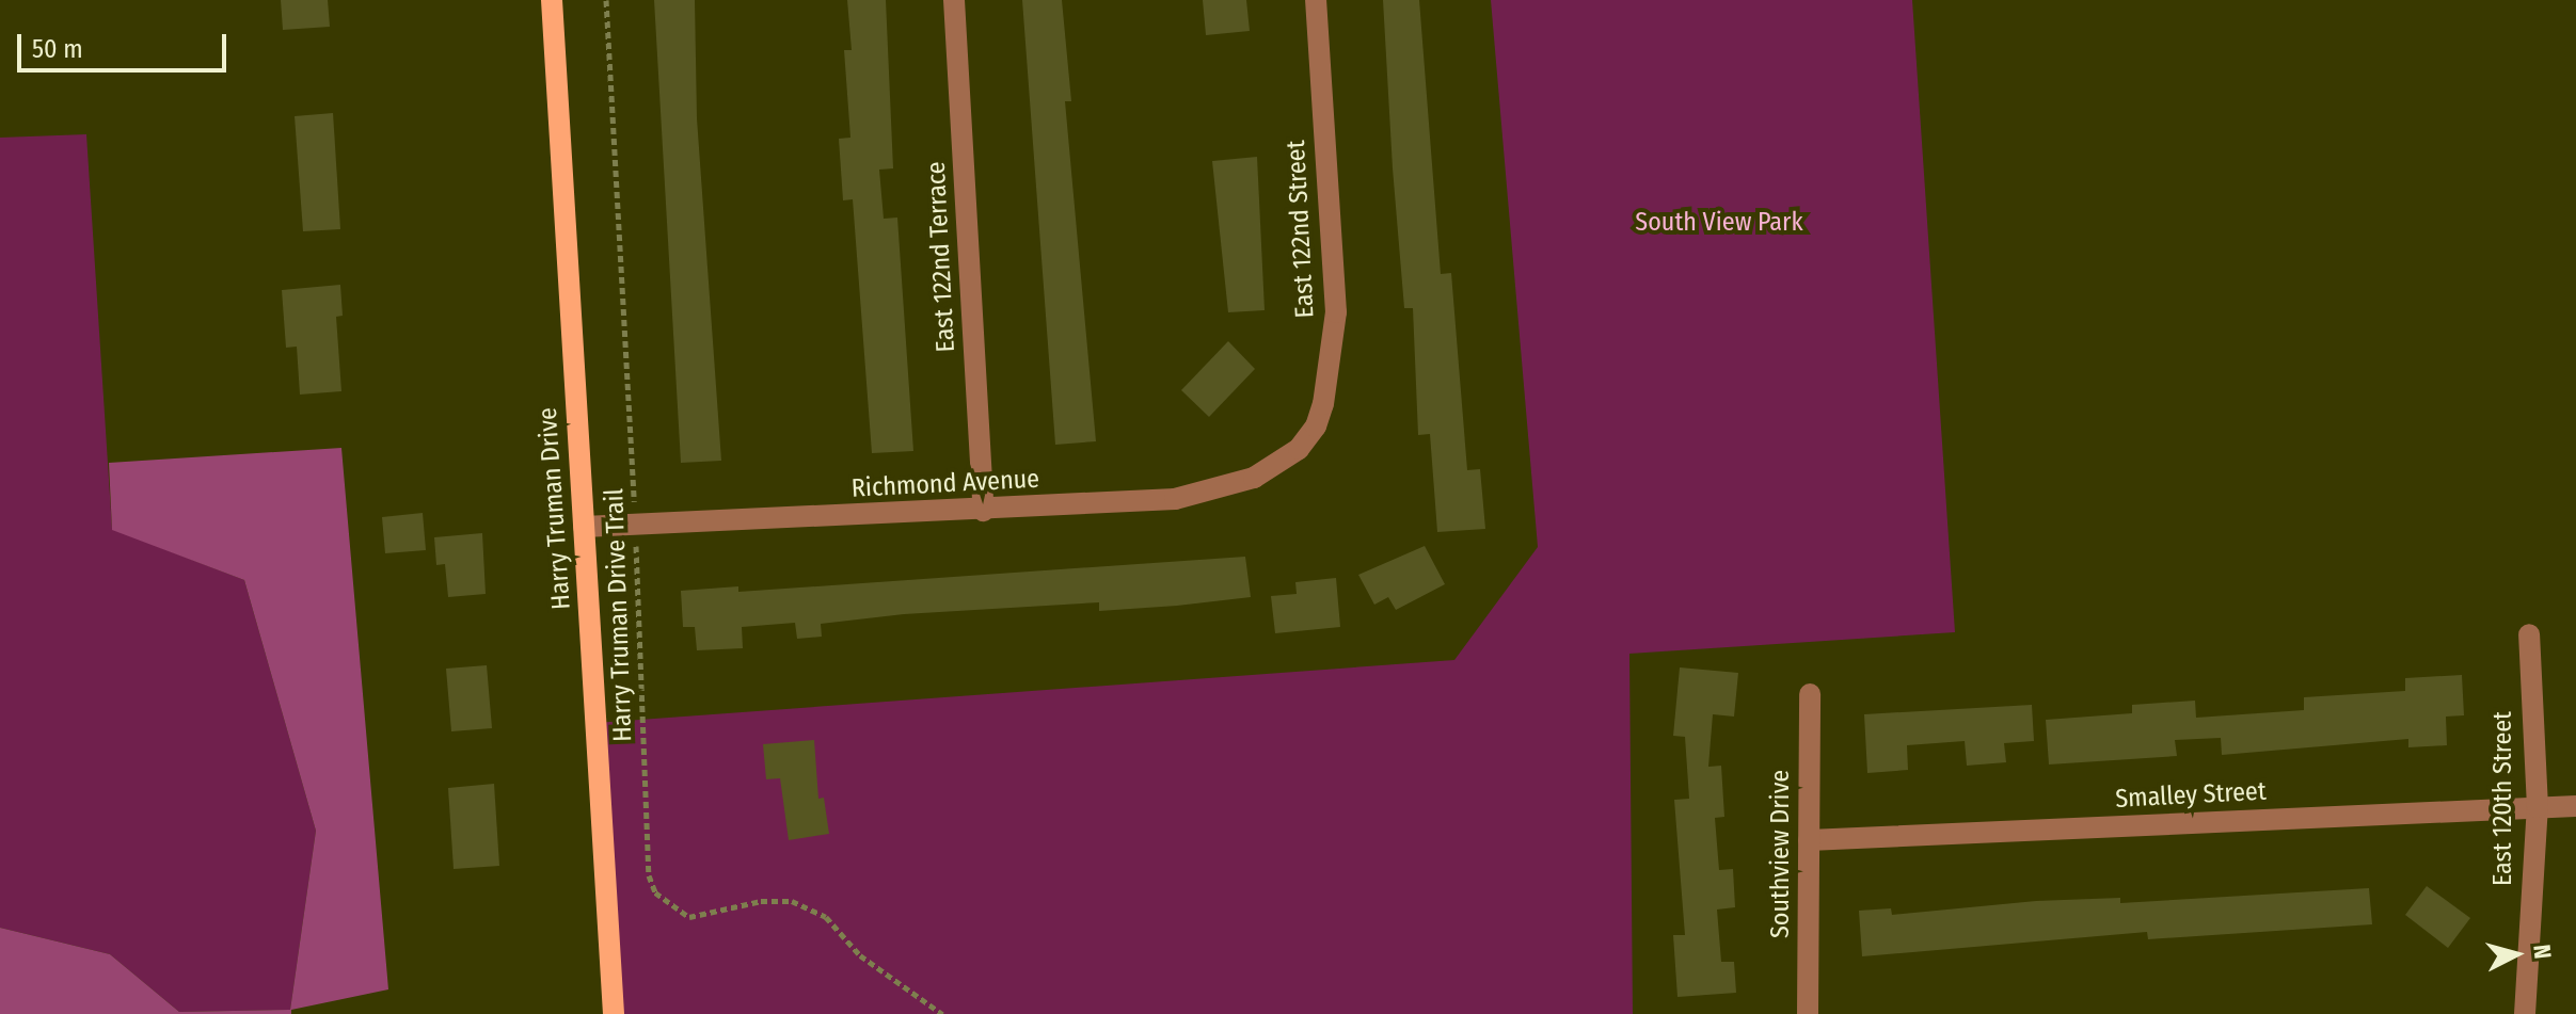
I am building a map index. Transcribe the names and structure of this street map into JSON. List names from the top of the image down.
{
  "streets": {
    "main road": ["Harry Truman Drive"],
    "street": [
      "East 122nd Street",
      "East 122nd Terrace",
      "Richmond Avenue",
      "Smalley Street",
      "East 120th Street",
      "Southview Drive"
    ],
    "path": ["Harry Truman Drive Trail"]
  },
  "crossings": [
    ["East 122nd Street", "Richmond Avenue"],
    ["East 122nd Terrace", "Richmond Avenue"],
    ["Richmond Avenue", "Harry Truman Drive"],
    ["Richmond Avenue", "Harry Truman Drive Trail"],
    ["Smalley Street", "East 120th Street"],
    ["Smalley Street", "Southview Drive"]
  ],
  "parks": ["South View Park"],
  "scale_bar": "50 m",
  "north": "right"
}
